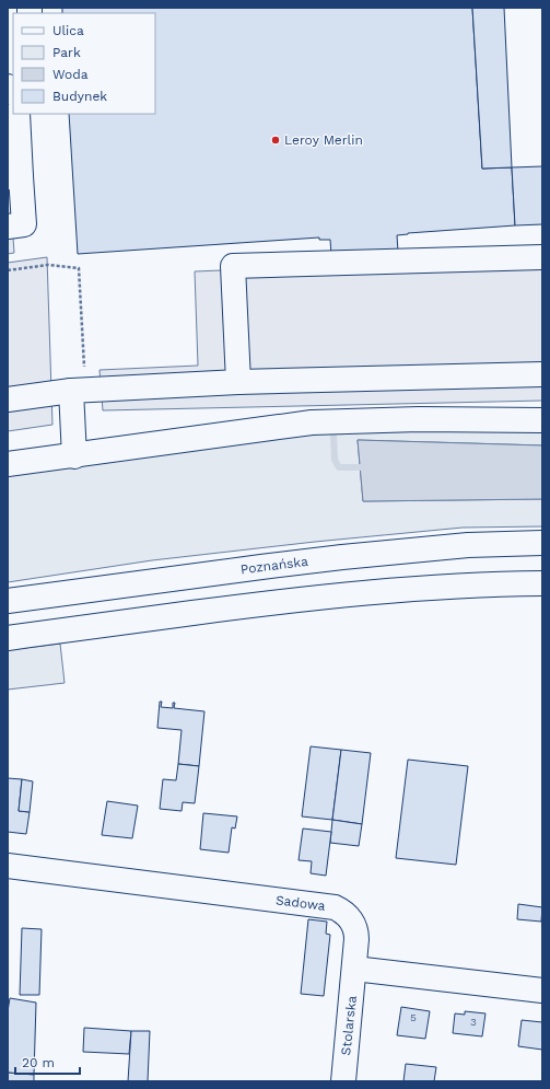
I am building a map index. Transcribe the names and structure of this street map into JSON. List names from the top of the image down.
{
  "streets": {
    "street": ["Poznańska", "Sadowa", "Stolarska"]
  },
  "crossings": [
    ["Sadowa", "Stolarska"]
  ],
  "places": ["Leroy Merlin"],
  "house_numbers": ["5", "3"],
  "legend": [
    "Ulica",
    "Park",
    "Woda",
    "Budynek"
  ],
  "scale_bar": "20 m"
}
